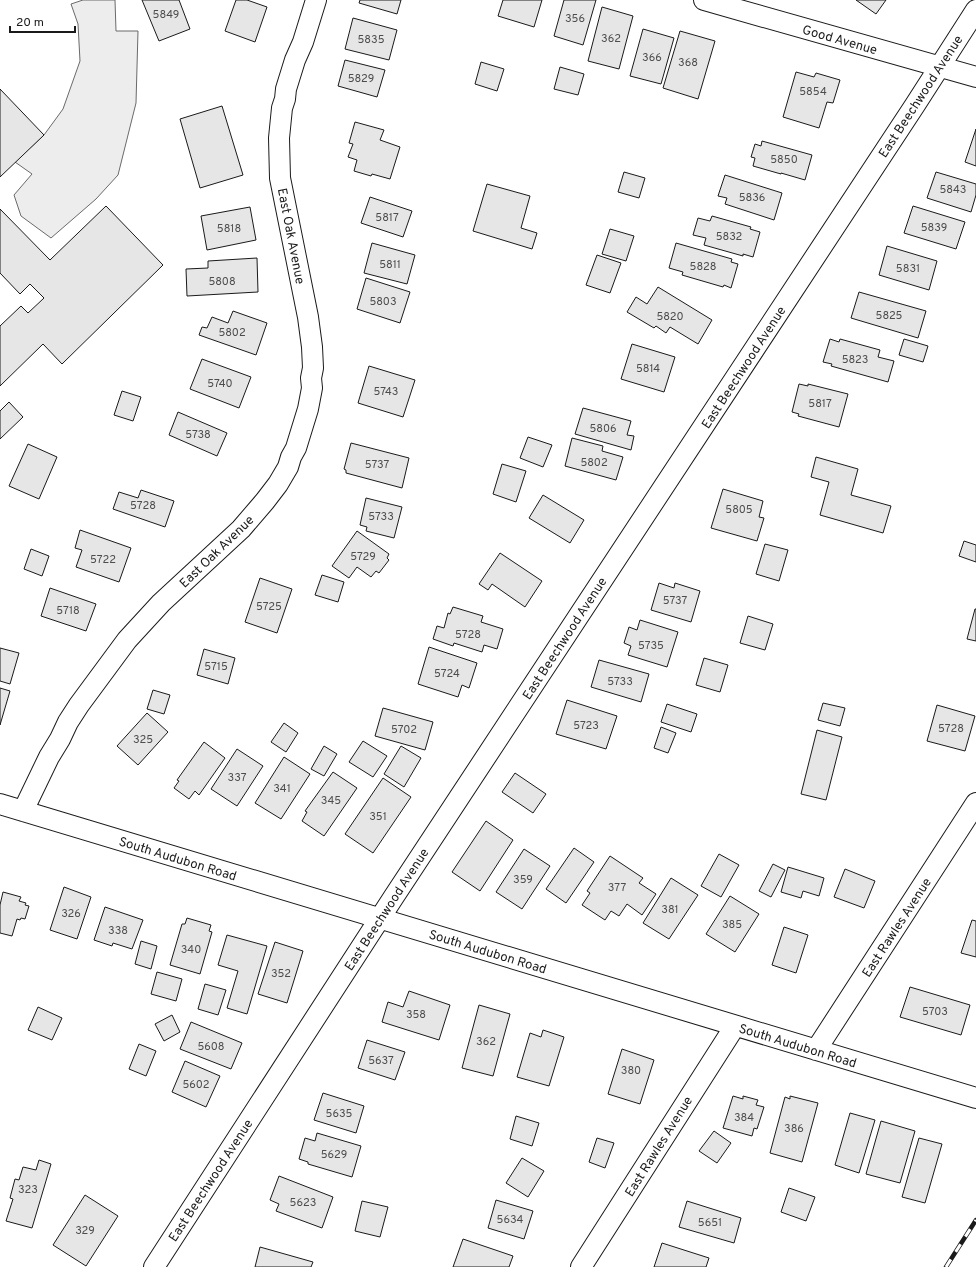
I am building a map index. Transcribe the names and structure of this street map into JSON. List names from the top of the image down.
{
  "streets": {
    "street": [
      "Good Avenue",
      "East Beechwood Avenue",
      "East Oak Avenue",
      "South Audubon Road",
      "East Rawles Avenue"
    ]
  },
  "crossings": [
    ["Good Avenue", "East Beechwood Avenue"],
    ["East Beechwood Avenue", "South Audubon Road"],
    ["East Oak Avenue", "South Audubon Road"],
    ["South Audubon Road", "East Rawles Avenue"]
  ],
  "house_numbers": [
    "5849",
    "356",
    "362",
    "5835",
    "366",
    "368",
    "5829",
    "5854",
    "5850",
    "5843",
    "5836",
    "5817",
    "5839",
    "5818",
    "5832",
    "5811",
    "5828",
    "5831",
    "5808",
    "5803",
    "5825",
    "5820",
    "5802",
    "5823",
    "5814",
    "5740",
    "5743",
    "5817",
    "5806",
    "5738",
    "5802",
    "5737",
    "5728",
    "5805",
    "5733",
    "5729",
    "5722",
    "5737",
    "5725",
    "5718",
    "5728",
    "5735",
    "5715",
    "5724",
    "5733",
    "5723",
    "5728",
    "5702",
    "325",
    "337",
    "341",
    "345",
    "351",
    "359",
    "377",
    "381",
    "326",
    "385",
    "338",
    "340",
    "352",
    "5703",
    "358",
    "362",
    "5608",
    "5637",
    "380",
    "5602",
    "5635",
    "384",
    "386",
    "5629",
    "323",
    "5623",
    "5634",
    "5651",
    "329"
  ],
  "scale_bar": "20 m"
}
